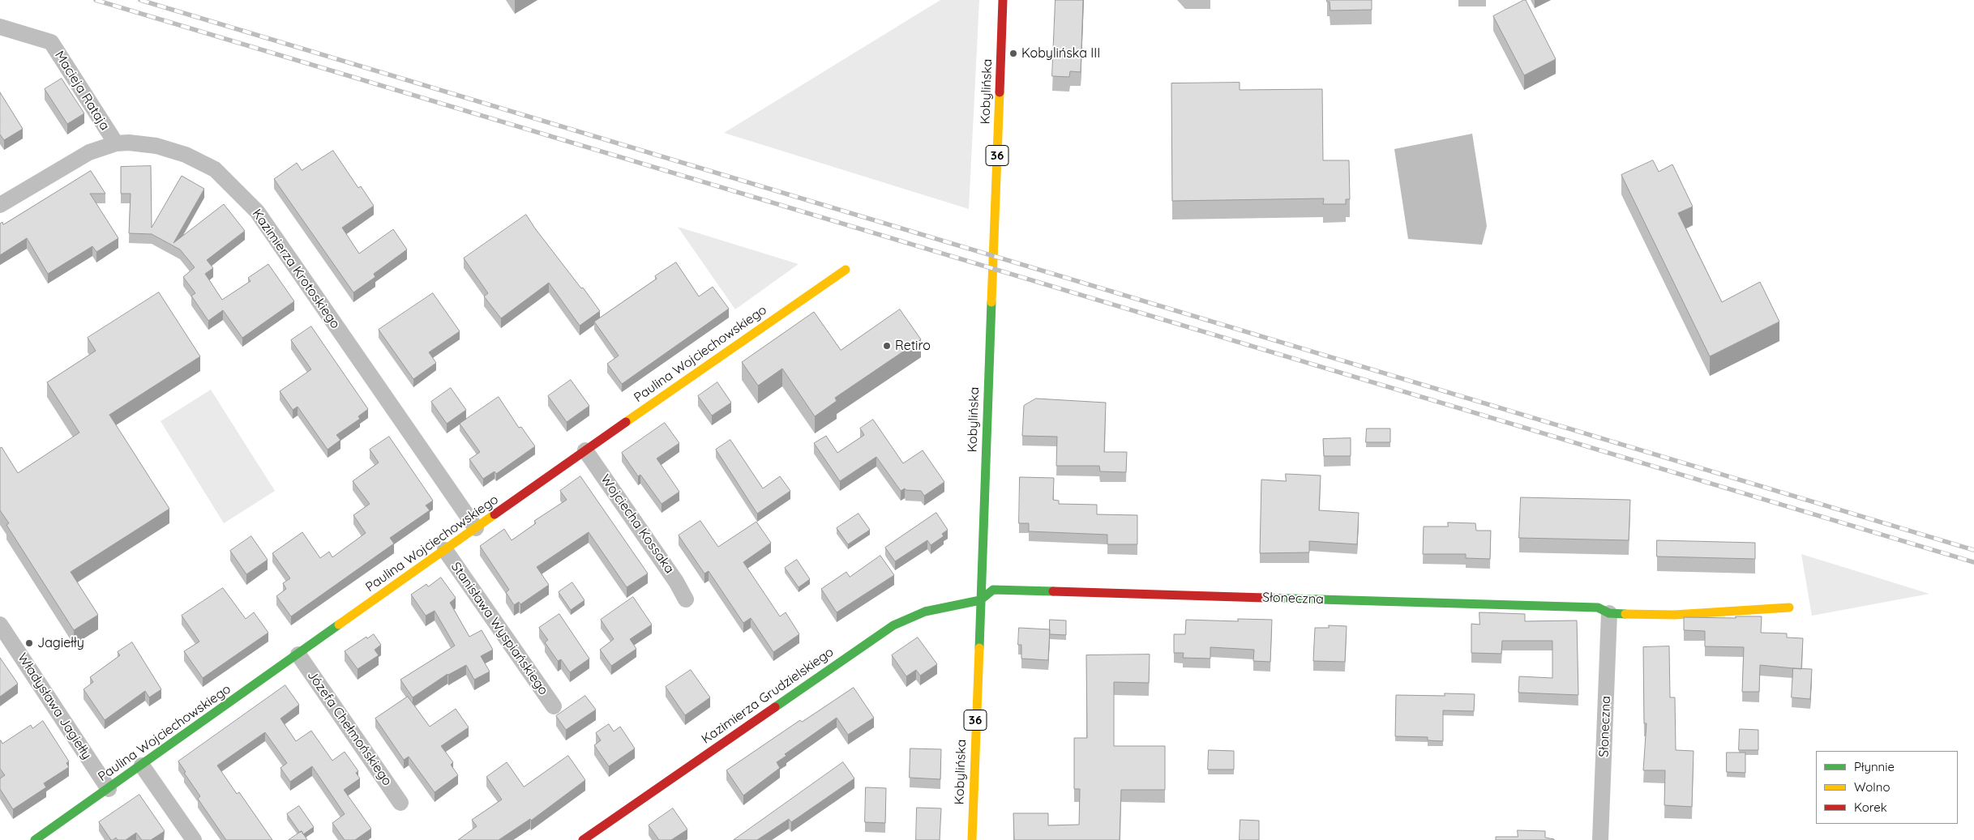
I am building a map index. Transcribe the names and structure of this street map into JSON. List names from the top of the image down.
{
  "streets": {
    "street": [
      "Macieja Rataja",
      "Kobylińska",
      "36",
      "Kazimierza Krotoskiego",
      "Paulina Wojciechowskiego",
      "Wojciecha Kossaka",
      "Słoneczna",
      "Stanisława Wyspiańskiego",
      "Kazimierza Grudzielskiego",
      "Władysława Jagiełły",
      "Józefa Chełmońskiego"
    ]
  },
  "crossings": [
    ["Macieja Rataja", "Kazimierza Krotoskiego"],
    ["Kobylińska", "Słoneczna"],
    ["Kobylińska", "Kazimierza Grudzielskiego"],
    ["Kazimierza Krotoskiego", "Paulina Wojciechowskiego"],
    ["Paulina Wojciechowskiego", "Wojciecha Kossaka"],
    ["Paulina Wojciechowskiego", "Stanisława Wyspiańskiego"],
    ["Paulina Wojciechowskiego", "Władysława Jagiełły"],
    ["Paulina Wojciechowskiego", "Józefa Chełmońskiego"],
    ["Słoneczna", "Kazimierza Grudzielskiego"]
  ],
  "places": ["Kobylińska III", "Retiro", "Jagiełły"],
  "legend": ["Płynnie", "Wolno", "Korek"]
}
